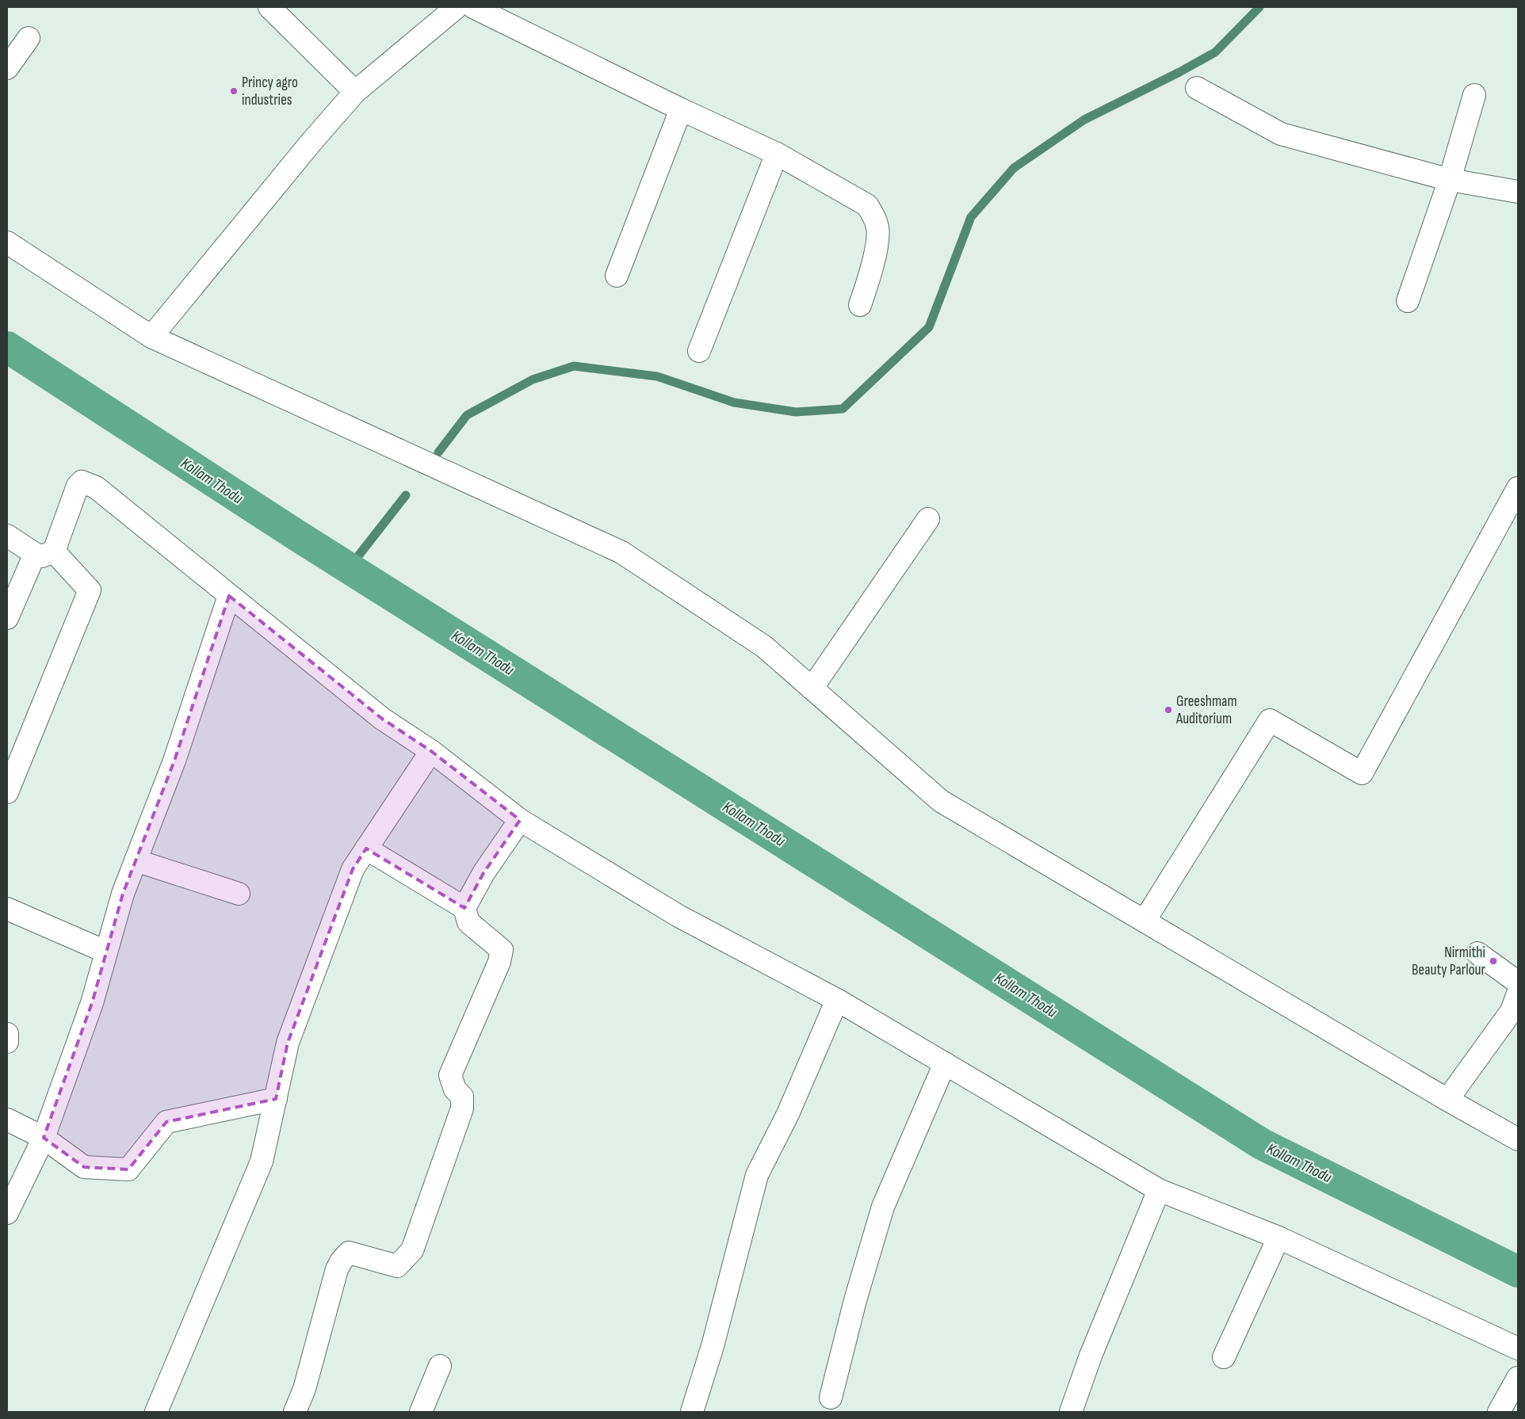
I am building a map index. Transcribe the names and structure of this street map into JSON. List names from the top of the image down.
{
  "water": ["Kollam Thodu"],
  "places": ["Princy agro industries", "Greeshmam Auditorium", "Nirmithi Beauty Parlour"]
}
